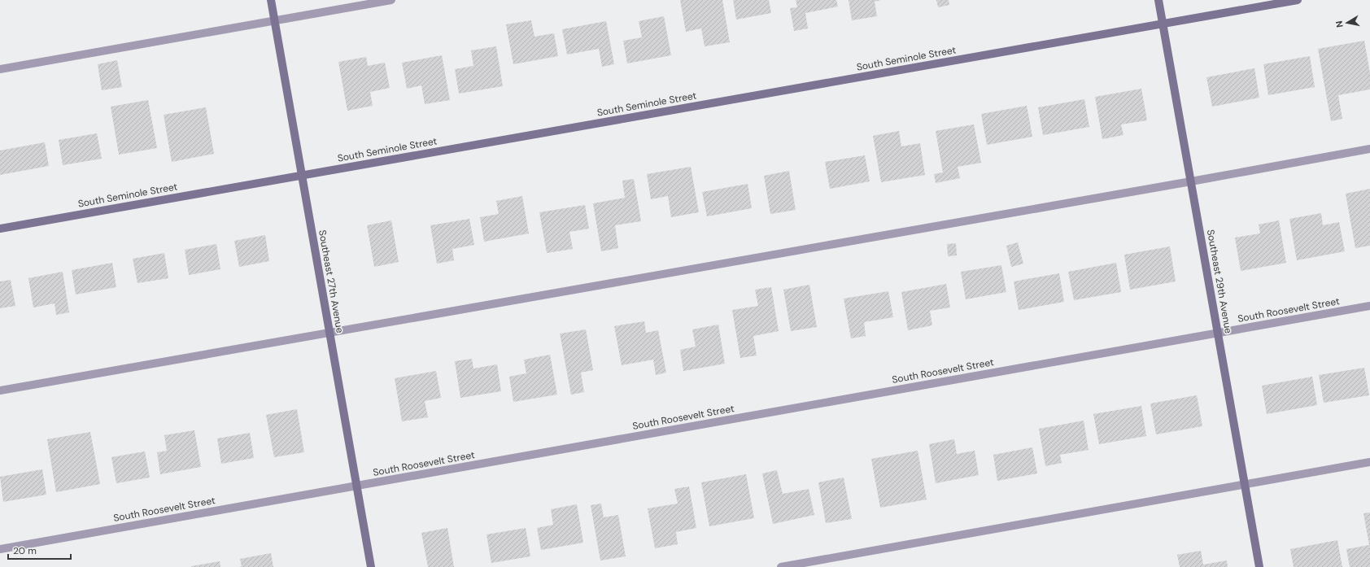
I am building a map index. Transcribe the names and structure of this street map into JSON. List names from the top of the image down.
{
  "streets": {
    "street": [
      "South Seminole Street",
      "Southeast 27th Avenue",
      "Southeast 29th Avenue",
      "South Roosevelt Street"
    ]
  },
  "crossings": [
    ["South Seminole Street", "Southeast 27th Avenue"],
    ["South Seminole Street", "Southeast 29th Avenue"],
    ["Southeast 27th Avenue", "South Roosevelt Street"],
    ["Southeast 29th Avenue", "South Roosevelt Street"]
  ],
  "scale_bar": "20 m",
  "north": "left"
}
